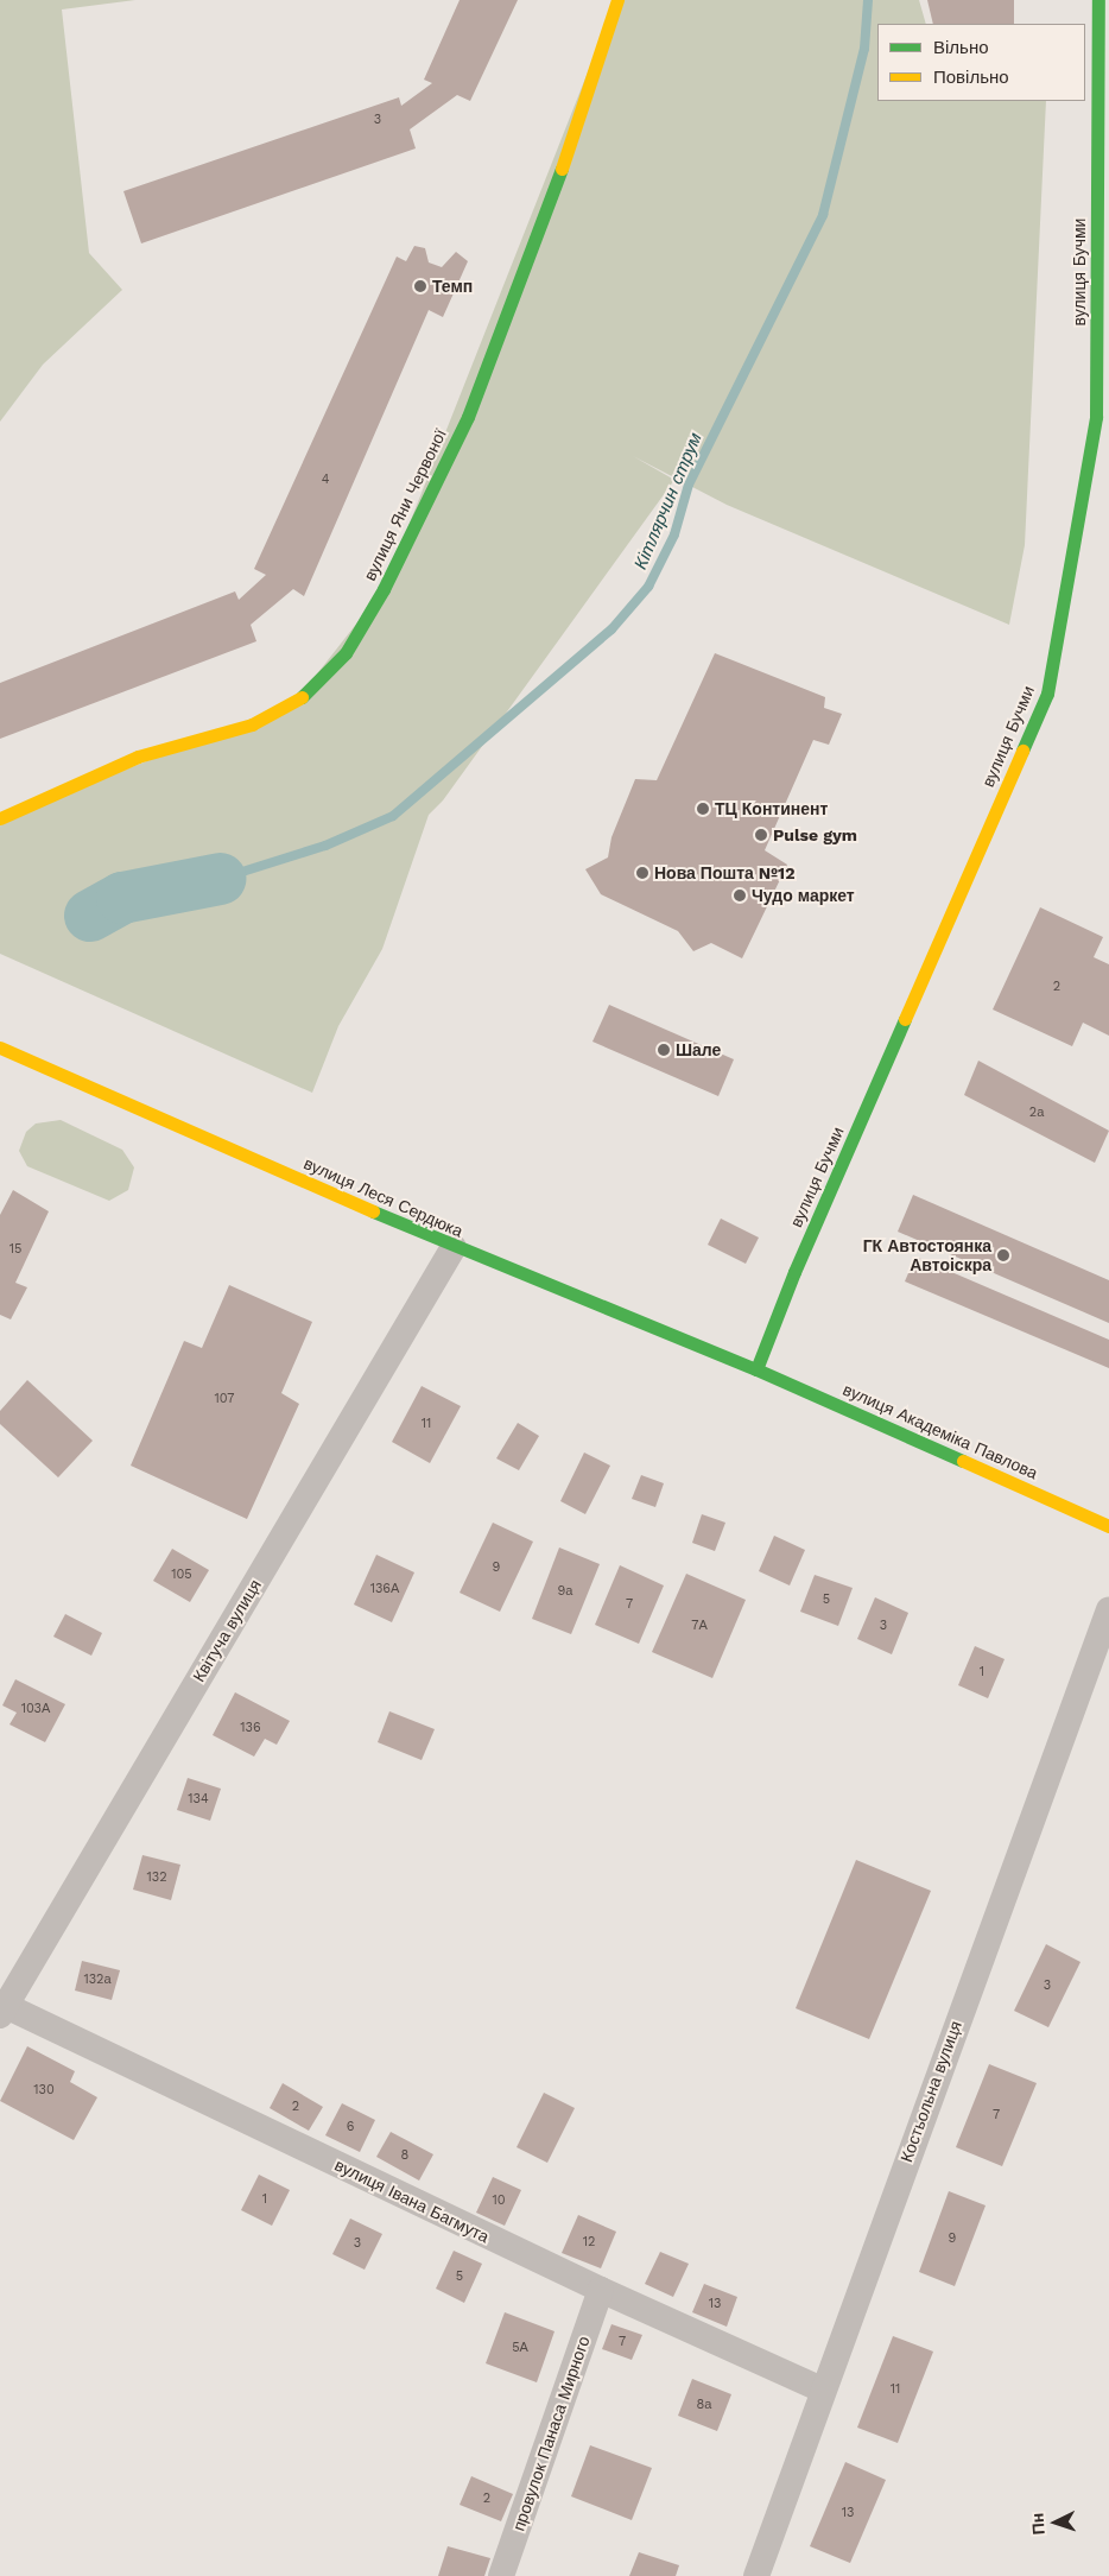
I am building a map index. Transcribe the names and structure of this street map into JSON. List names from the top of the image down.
{
  "streets": {
    "street": [
      "вулиця Бучми",
      "вулиця Яни Червоної",
      "вулиця Леся Сердюка",
      "вулиця Академіка Павлова",
      "Квітуча вулиця",
      "Костьольна вулиця",
      "вулиця Івана Багмута",
      "провулок Панаса Мирного"
    ]
  },
  "crossings": [
    ["вулиця Бучми", "вулиця Леся Сердюка"],
    ["вулиця Бучми", "вулиця Академіка Павлова"],
    ["вулиця Леся Сердюка", "вулиця Академіка Павлова"],
    ["вулиця Леся Сердюка", "Квітуча вулиця"],
    ["Квітуча вулиця", "вулиця Івана Багмута"],
    ["Костьольна вулиця", "вулиця Івана Багмута"],
    ["вулиця Івана Багмута", "провулок Панаса Мирного"]
  ],
  "water": ["Кітлярчин струм"],
  "places": [
    "Темп",
    "ТЦ Континент",
    "Pulse gym",
    "Нова Пошта №12",
    "Чудо маркет",
    "Шале",
    "ГК Автостоянка Автоіскра"
  ],
  "house_numbers": [
    "3",
    "4",
    "2",
    "2а",
    "15",
    "107",
    "11",
    "9",
    "105",
    "136А",
    "9а",
    "5",
    "7",
    "7А",
    "3",
    "1",
    "103А",
    "136",
    "134",
    "132",
    "132а",
    "3",
    "130",
    "2",
    "7",
    "6",
    "8",
    "1",
    "10",
    "9",
    "12",
    "3",
    "5",
    "13",
    "7",
    "5А",
    "11",
    "8а",
    "2",
    "13"
  ],
  "legend": ["Вільно", "Повільно"],
  "north": "left"
}
